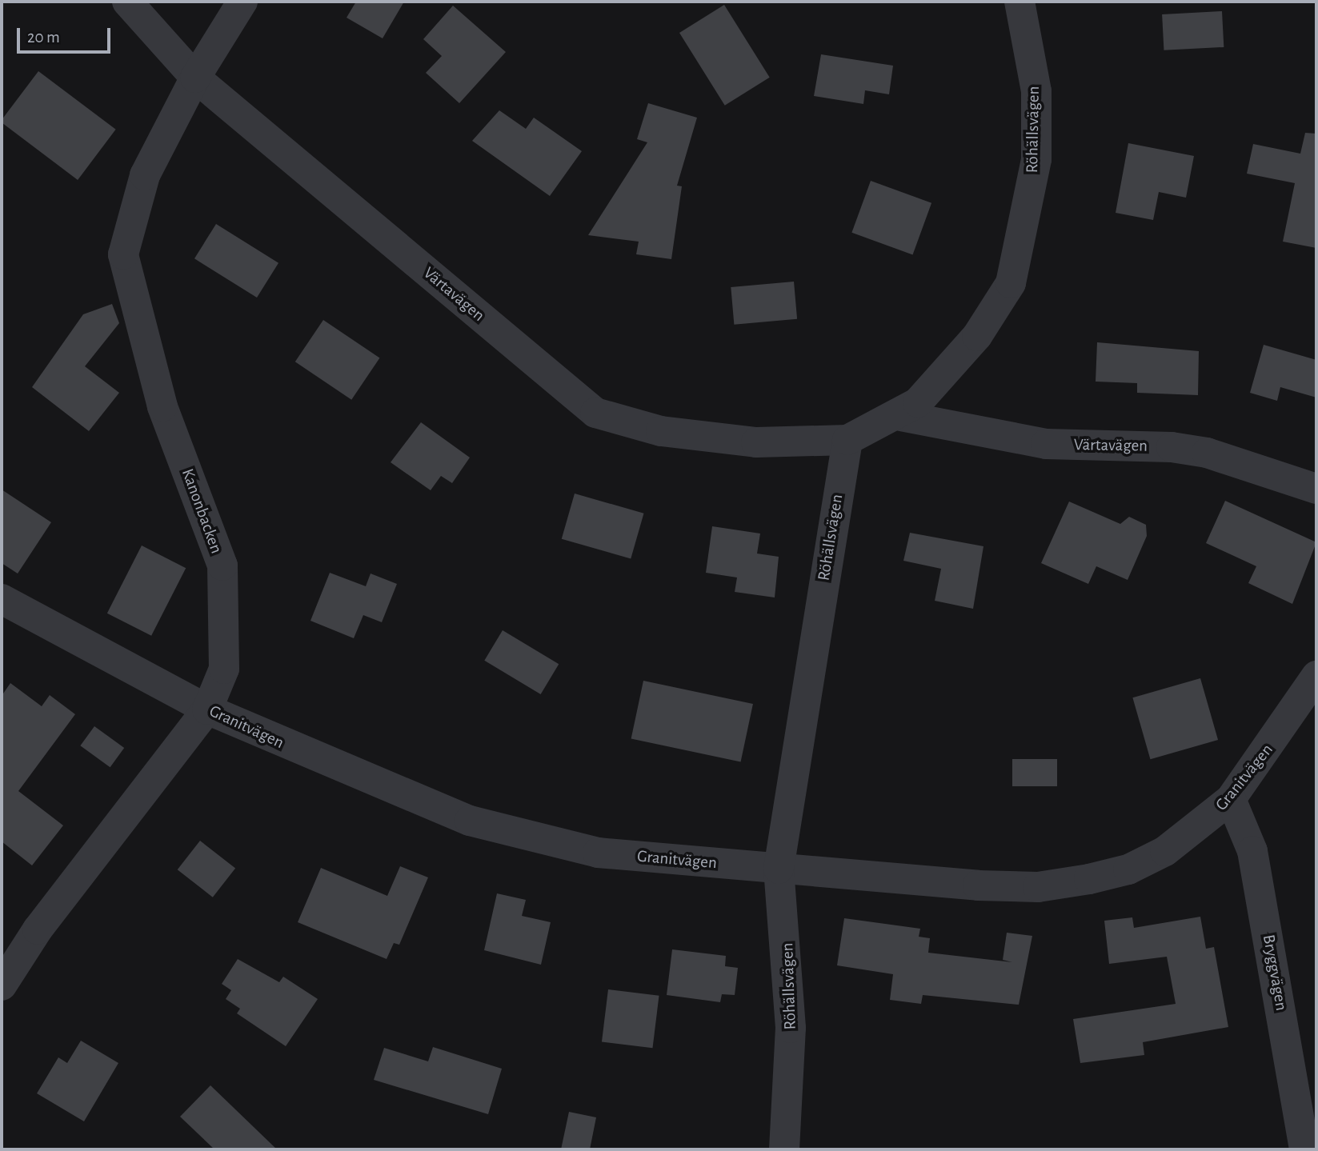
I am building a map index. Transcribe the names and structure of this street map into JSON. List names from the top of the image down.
{
  "streets": {
    "street": [
      "Röhällsvägen",
      "Värtavägen",
      "Kanonbacken",
      "Granitvägen",
      "Bryggvägen"
    ]
  },
  "crossings": [
    ["Röhällsvägen", "Värtavägen"],
    ["Röhällsvägen", "Granitvägen"],
    ["Värtavägen", "Kanonbacken"],
    ["Kanonbacken", "Granitvägen"],
    ["Granitvägen", "Bryggvägen"]
  ],
  "scale_bar": "20 m"
}
